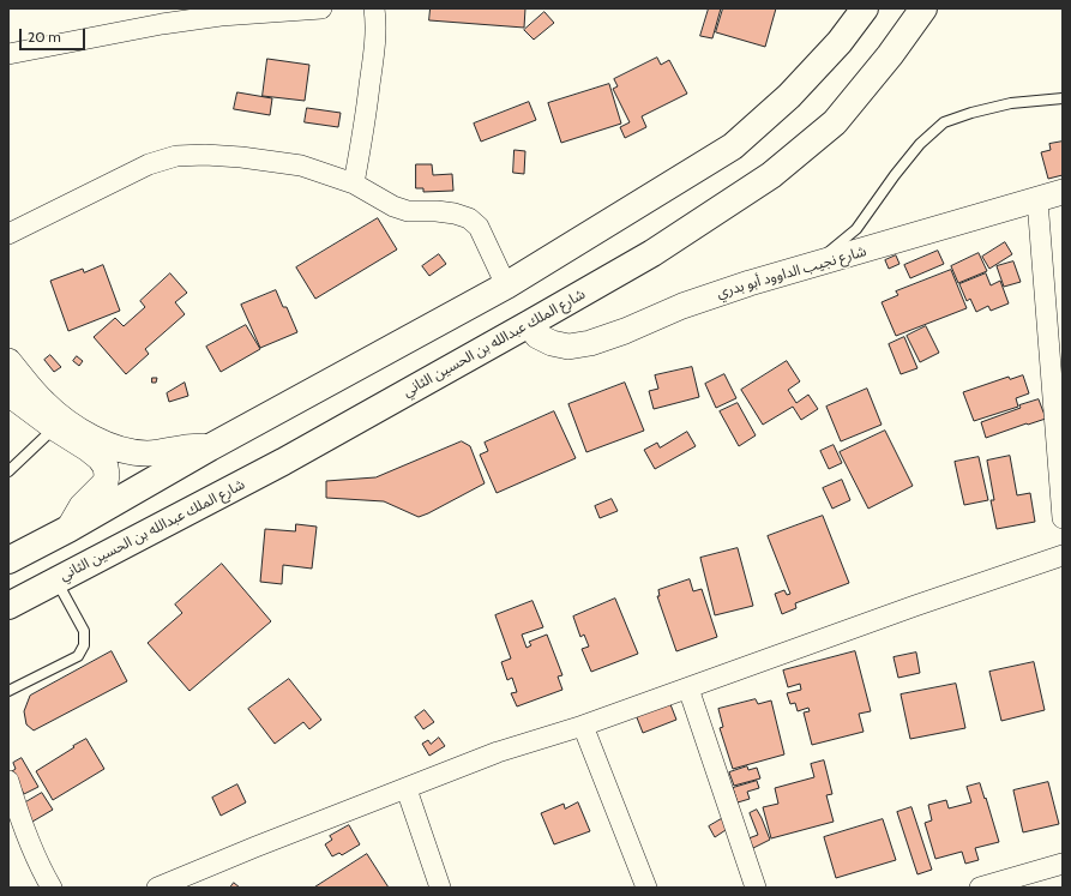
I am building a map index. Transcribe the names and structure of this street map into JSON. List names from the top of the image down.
{
  "streets": {
    "highway": ["شارع الملك عبدالله بن الحسين الثاني"],
    "street": ["شارع نجيب الداوود أبو بدري"]
  },
  "crossings": [
    ["شارع نجيب الداوود أبو بدري", "شارع الملك عبدالله بن الحسين الثاني"]
  ],
  "scale_bar": "20 m"
}
